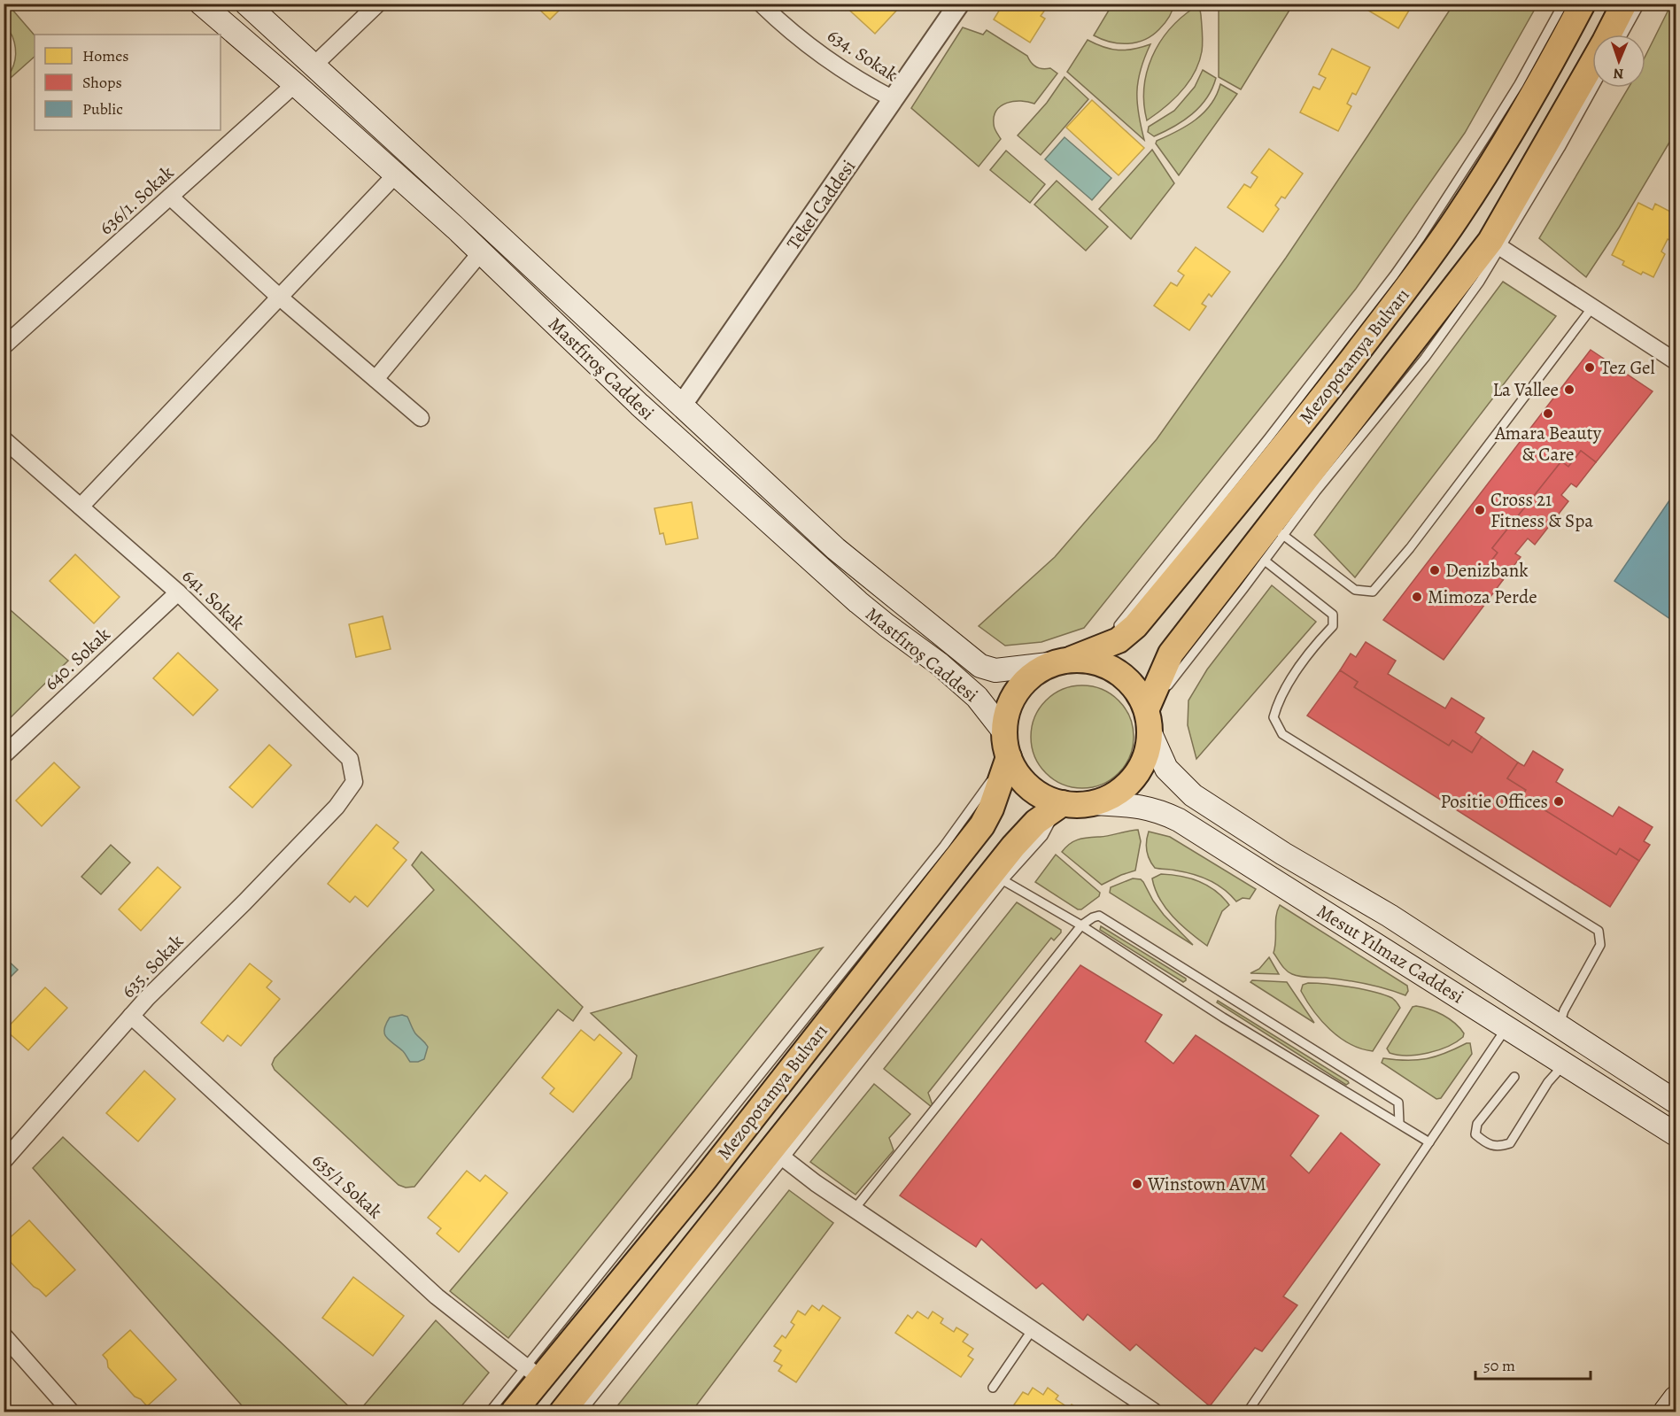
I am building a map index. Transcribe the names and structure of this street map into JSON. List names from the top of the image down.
{
  "streets": {
    "main road": ["Mezopotamya Bulvarı", "Mastfıroş Caddesi", "Mesut Yılmaz Caddesi"],
    "street": [
      "634. Sokak",
      "636/1. Sokak",
      "Tekel Caddesi",
      "641. Sokak",
      "640. Sokak",
      "635. Sokak",
      "635/1 Sokak"
    ]
  },
  "crossings": [
    ["634. Sokak", "Tekel Caddesi"],
    ["636/1. Sokak", "Mastfıroş Caddesi"],
    ["Tekel Caddesi", "Mastfıroş Caddesi"],
    ["Mezopotamya Bulvarı", "Mastfıroş Caddesi"],
    ["Mezopotamya Bulvarı", "Mesut Yılmaz Caddesi"],
    ["Mezopotamya Bulvarı", "635/1 Sokak"],
    ["Mastfıroş Caddesi", "Mesut Yılmaz Caddesi"],
    ["641. Sokak", "640. Sokak"],
    ["641. Sokak", "635. Sokak"],
    ["635. Sokak", "635/1 Sokak"]
  ],
  "places": [
    "Tez Gel",
    "La Vallee",
    "Amara Beauty & Care",
    "Cross 21 Fitness & Spa",
    "Denizbank",
    "Mimoza Perde",
    "Positie Offices",
    "Winstown AVM"
  ],
  "legend": ["Homes", "Shops", "Public"],
  "scale_bar": "50 m",
  "north": "bottom"
}
